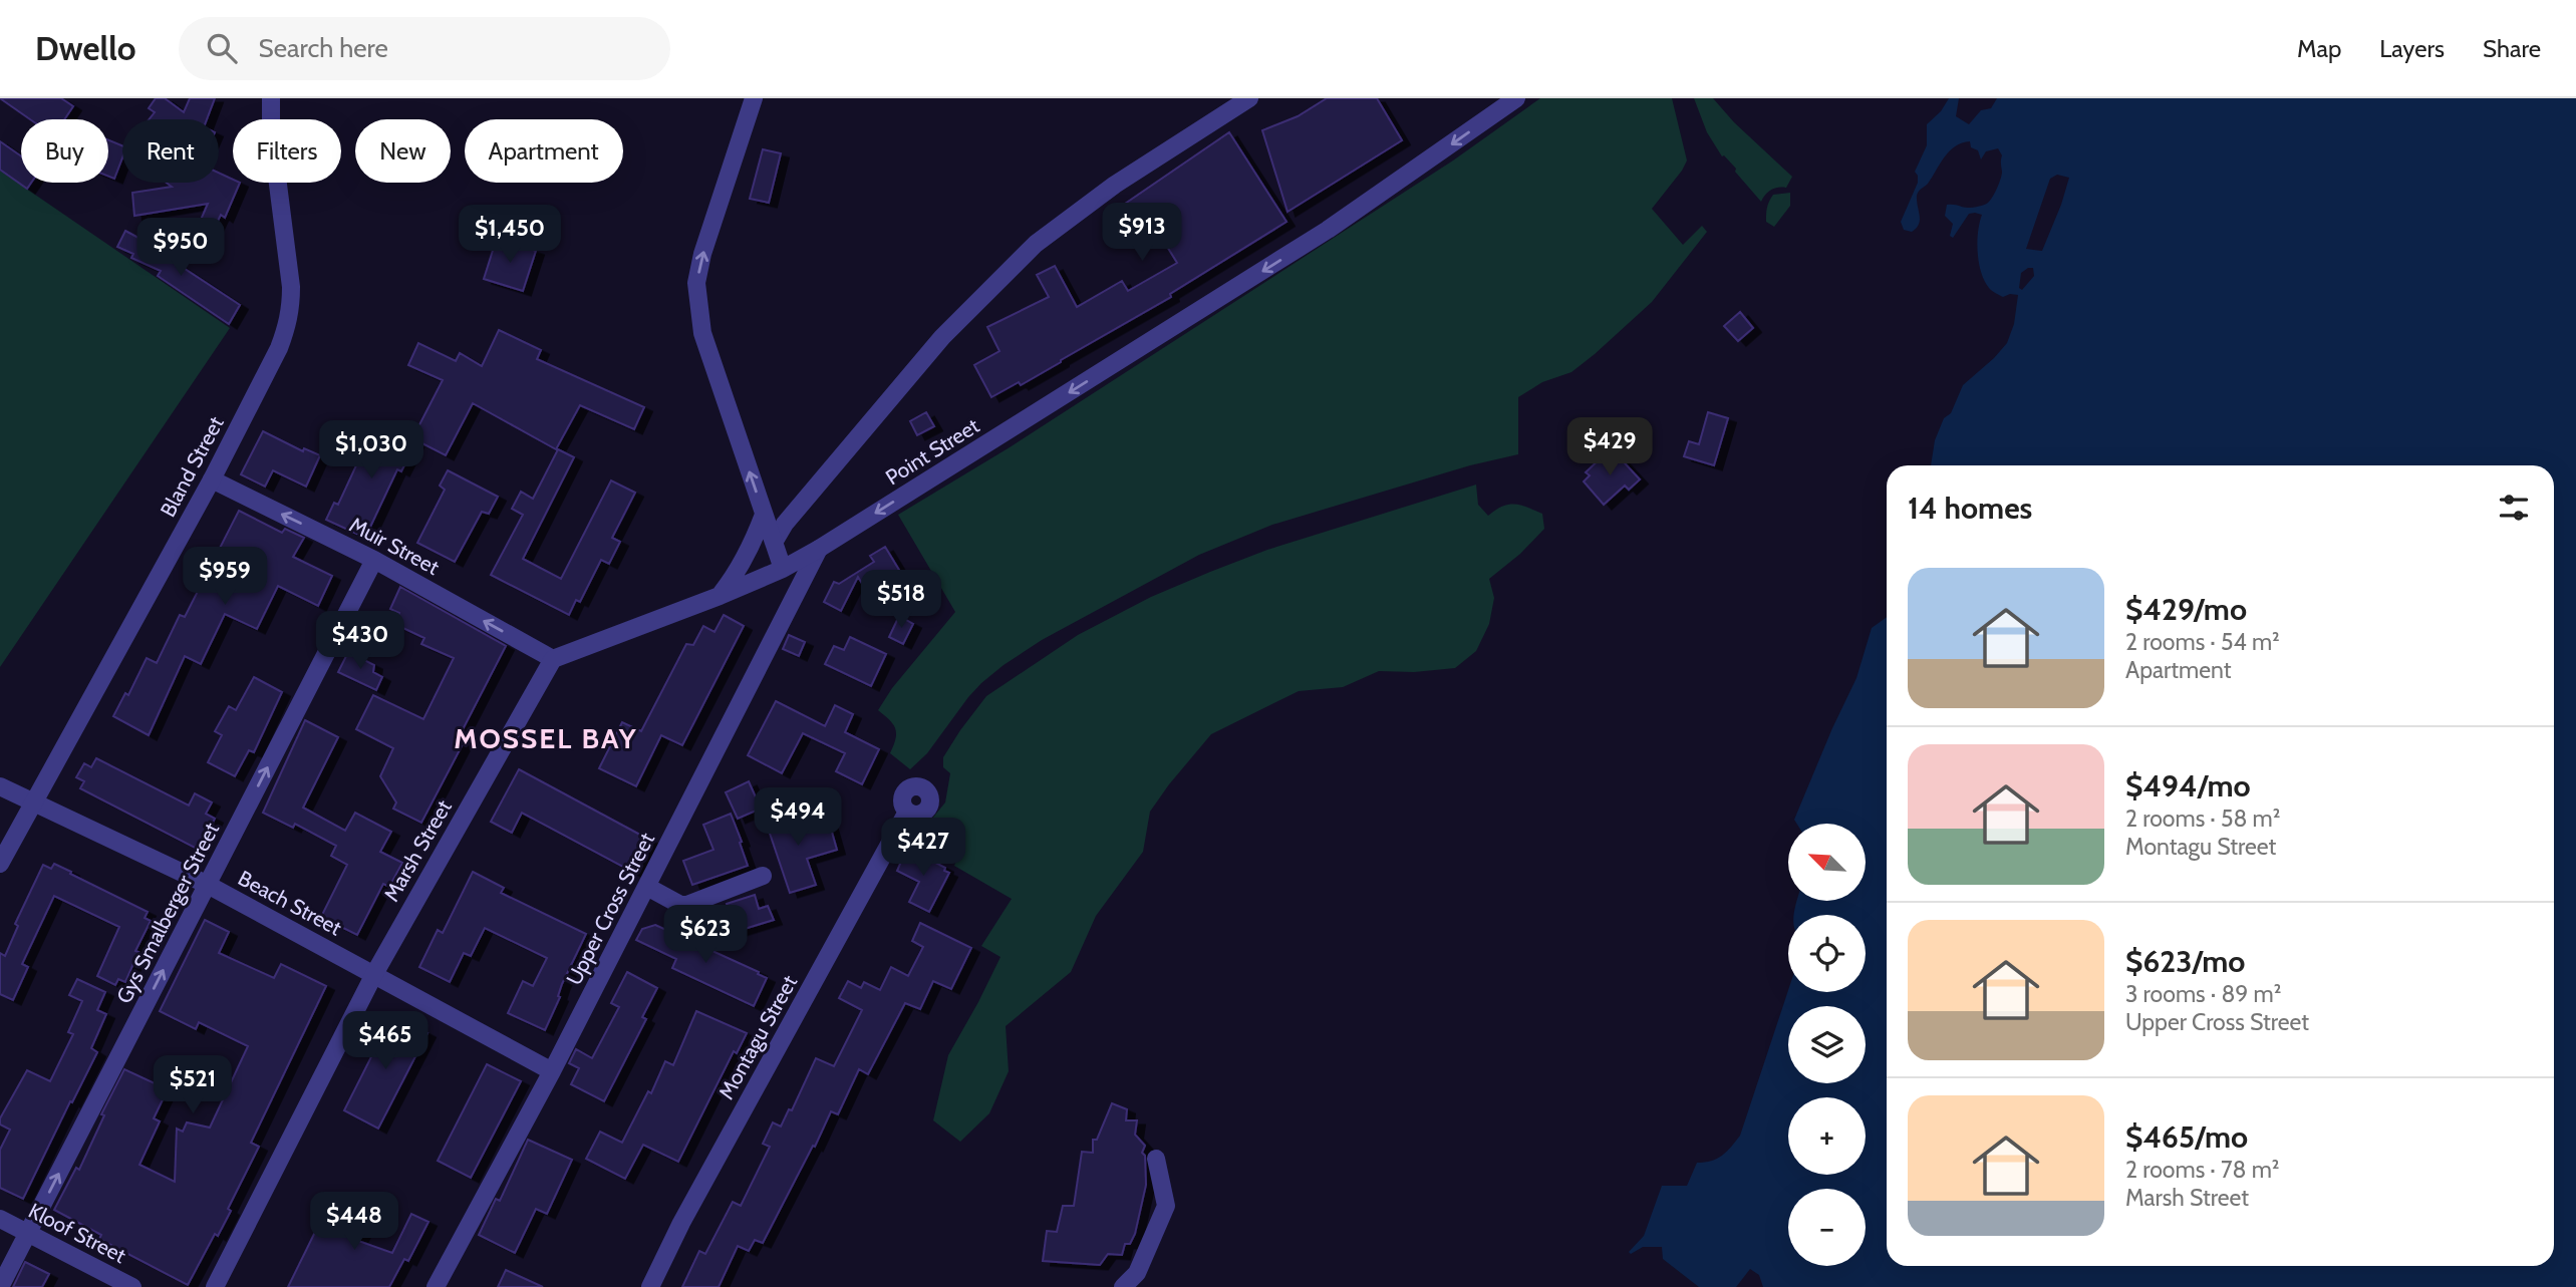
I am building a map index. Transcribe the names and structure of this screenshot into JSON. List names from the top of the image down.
{
  "streets": {
    "street": [
      "Point Street",
      "Bland Street",
      "Muir Street",
      "Marsh Street",
      "Beach Street",
      "Upper Cross Street",
      "Gys Smalberger Street",
      "Montagu Street",
      "Kloof Street"
    ]
  },
  "crossings": [
    ["Point Street", "Upper Cross Street"],
    ["Bland Street", "Muir Street"],
    ["Bland Street", "Beach Street"],
    ["Muir Street", "Marsh Street"],
    ["Muir Street", "Gys Smalberger Street"],
    ["Marsh Street", "Beach Street"],
    ["Beach Street", "Upper Cross Street"],
    ["Beach Street", "Gys Smalberger Street"],
    ["Gys Smalberger Street", "Kloof Street"]
  ],
  "one_way": ["Muir Street", "Gys Smalberger Street"],
  "districts": ["MOSSEL BAY"],
  "north": "top left",
  "page": {
    "header": "Dwello",
    "search": "Search here",
    "nav": ["Map", "Layers", "Share"],
    "chip": [
      "Buy",
      "Rent",
      "Filters",
      "New",
      "Apartment"
    ],
    "price": [
      "$913",
      "$1,450",
      "$950",
      "$429",
      "$1,030",
      "$959",
      "$518",
      "$430",
      "$494",
      "$427",
      "$623",
      "$465",
      "$521",
      "$448"
    ],
    "heading": "14 homes",
    "list": [
      {
        "name": "$429/mo",
        "note": "2 rooms · 54 m² · Apartment"
      },
      {
        "name": "$494/mo",
        "note": "2 rooms · 58 m² · Montagu Street"
      },
      {
        "name": "$623/mo",
        "note": "3 rooms · 89 m² · Upper Cross Street"
      },
      {
        "name": "$465/mo",
        "note": "2 rooms · 78 m² · Marsh Street"
      }
    ],
    "map_buttons": ["+", "−"]
  }
}
